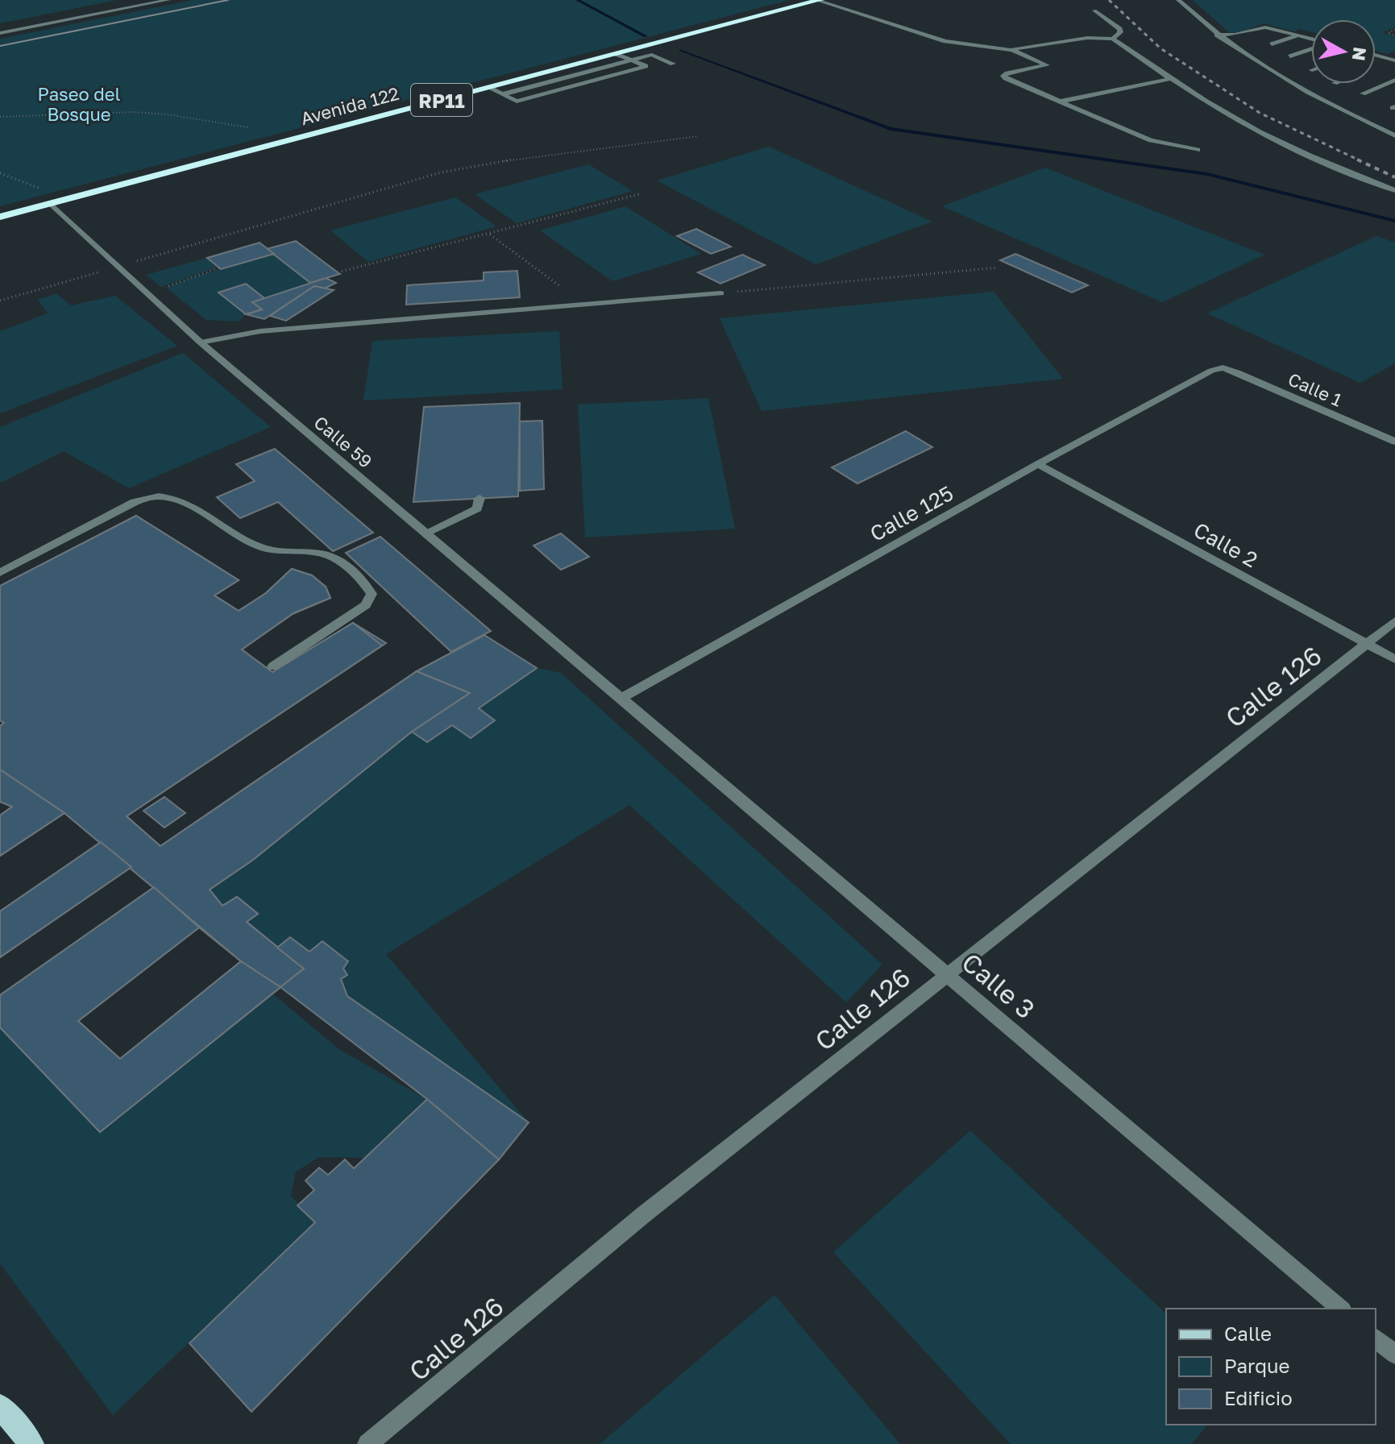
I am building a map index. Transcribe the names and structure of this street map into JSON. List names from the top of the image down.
{
  "streets": {
    "highway": ["RP11", "Avenida 122"],
    "street": [
      "Calle 1",
      "Calle 59",
      "Calle 125",
      "Calle 2",
      "Calle 126",
      "Calle 3"
    ]
  },
  "crossings": [
    ["Avenida 122", "Calle 59"],
    ["Calle 1", "Calle 125"],
    ["Calle 59", "Calle 125"],
    ["Calle 59", "Calle 3"],
    ["Calle 125", "Calle 2"],
    ["Calle 125", "Calle 3"],
    ["Calle 2", "Calle 126"],
    ["Calle 126", "Calle 3"]
  ],
  "parks": ["Paseo del Bosque"],
  "legend": ["Calle", "Parque", "Edificio"],
  "north": "right"
}
